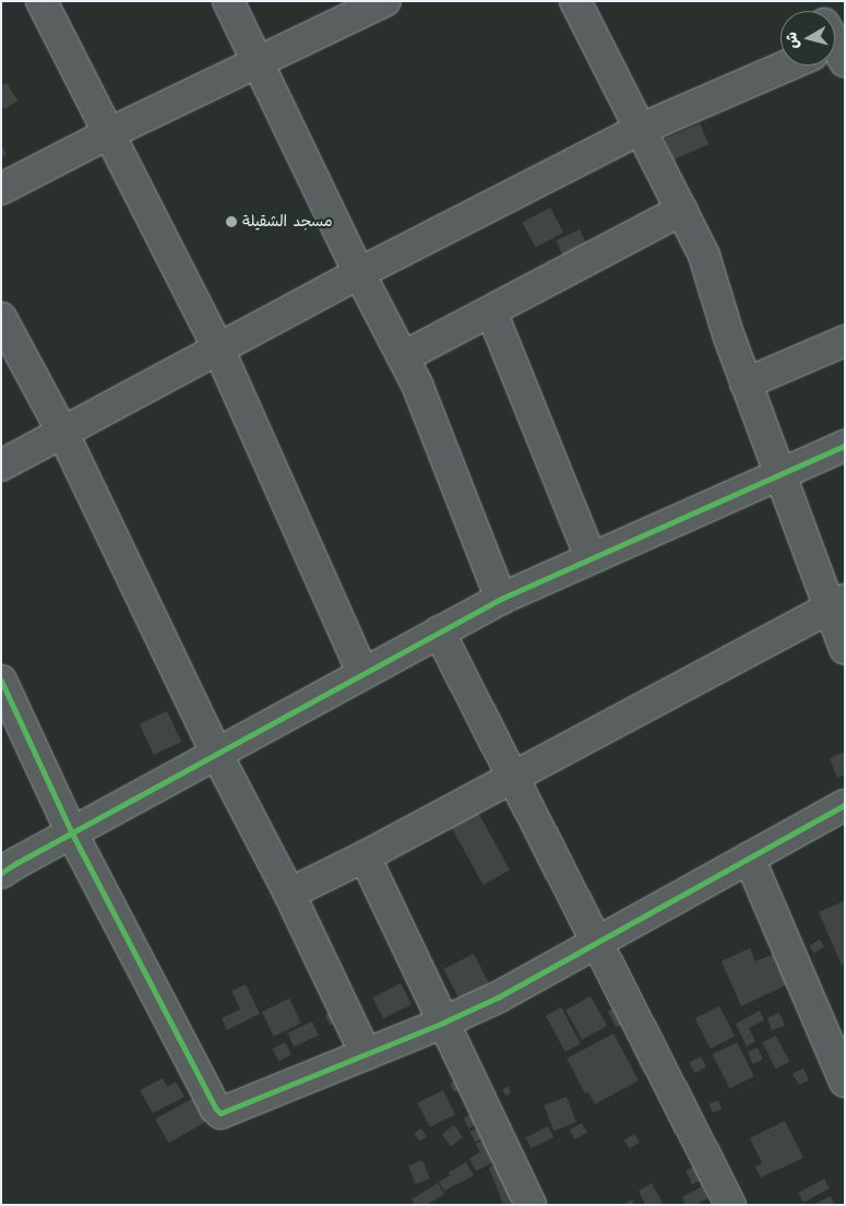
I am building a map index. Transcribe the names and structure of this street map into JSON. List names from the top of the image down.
{
  "places": ["مسجد الشقيلة"],
  "north": "left"
}
